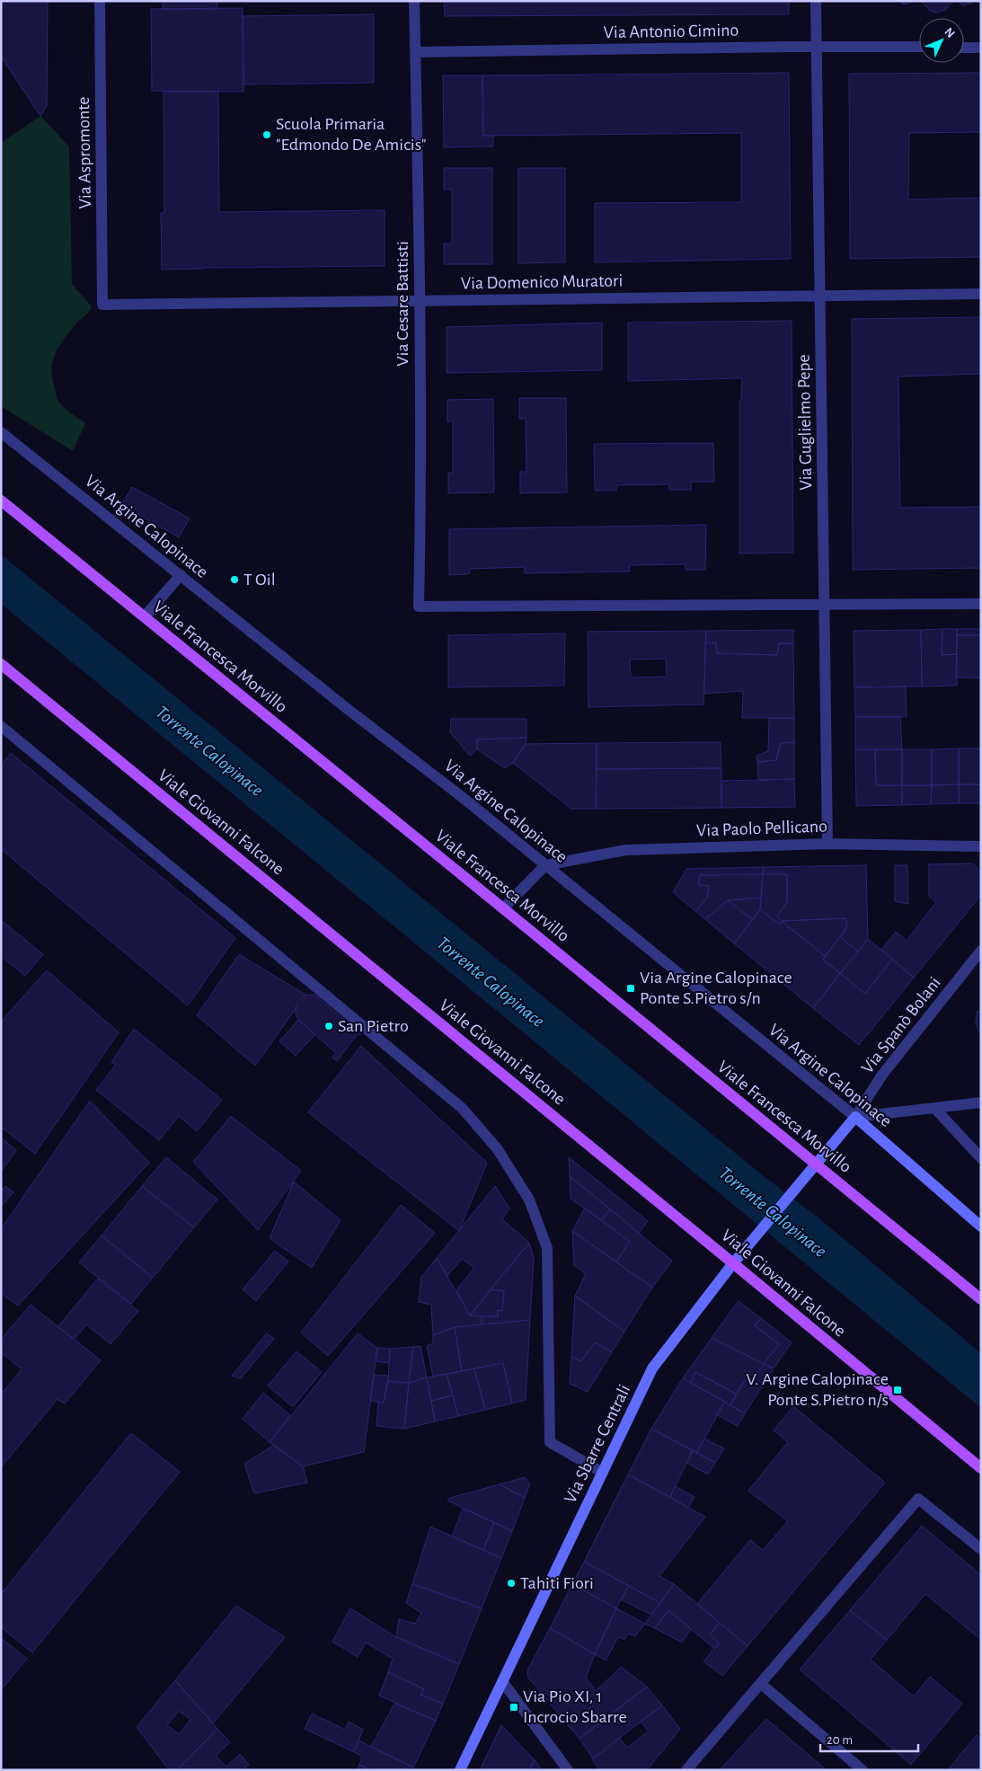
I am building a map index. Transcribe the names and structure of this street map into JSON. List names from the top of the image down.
{
  "streets": {
    "main road": ["Viale Francesca Morvillo", "Viale Giovanni Falcone"],
    "street": [
      "Via Antonio Cimino",
      "Via Aspromonte",
      "Via Domenico Muratori",
      "Via Cesare Battisti",
      "Via Guglielmo Pepe",
      "Via Argine Calopinace",
      "Via Paolo Pellicano",
      "Via Spanò Bolani",
      "Via Sbarre Centrali"
    ]
  },
  "crossings": [
    ["Via Antonio Cimino", "Via Cesare Battisti"],
    ["Via Antonio Cimino", "Via Guglielmo Pepe"],
    ["Via Aspromonte", "Via Domenico Muratori"],
    ["Via Domenico Muratori", "Via Cesare Battisti"],
    ["Via Domenico Muratori", "Via Guglielmo Pepe"],
    ["Via Cesare Battisti", "Via Guglielmo Pepe"],
    ["Via Guglielmo Pepe", "Via Paolo Pellicano"],
    ["Via Argine Calopinace", "Via Paolo Pellicano"],
    ["Via Argine Calopinace", "Via Spanò Bolani"],
    ["Viale Francesca Morvillo", "Via Spanò Bolani"],
    ["Viale Francesca Morvillo", "Via Sbarre Centrali"],
    ["Viale Giovanni Falcone", "Via Sbarre Centrali"],
    ["Via Spanò Bolani", "Via Sbarre Centrali"]
  ],
  "water": ["Torrente Calopinace"],
  "places": {
    "other": [
      "Scuola Primaria \"Edmondo De Amicis\"",
      "T Oil",
      "San Pietro",
      "Tahiti Fiori"
    ],
    "transit": ["Via Argine Calopinace Ponte S.Pietro s/n", "V. Argine Calopinace Ponte S.Pietro n/s", "Via Pio XI, 1 Incrocio Sbarre"]
  },
  "scale_bar": "20 m",
  "north": "top right"
}
